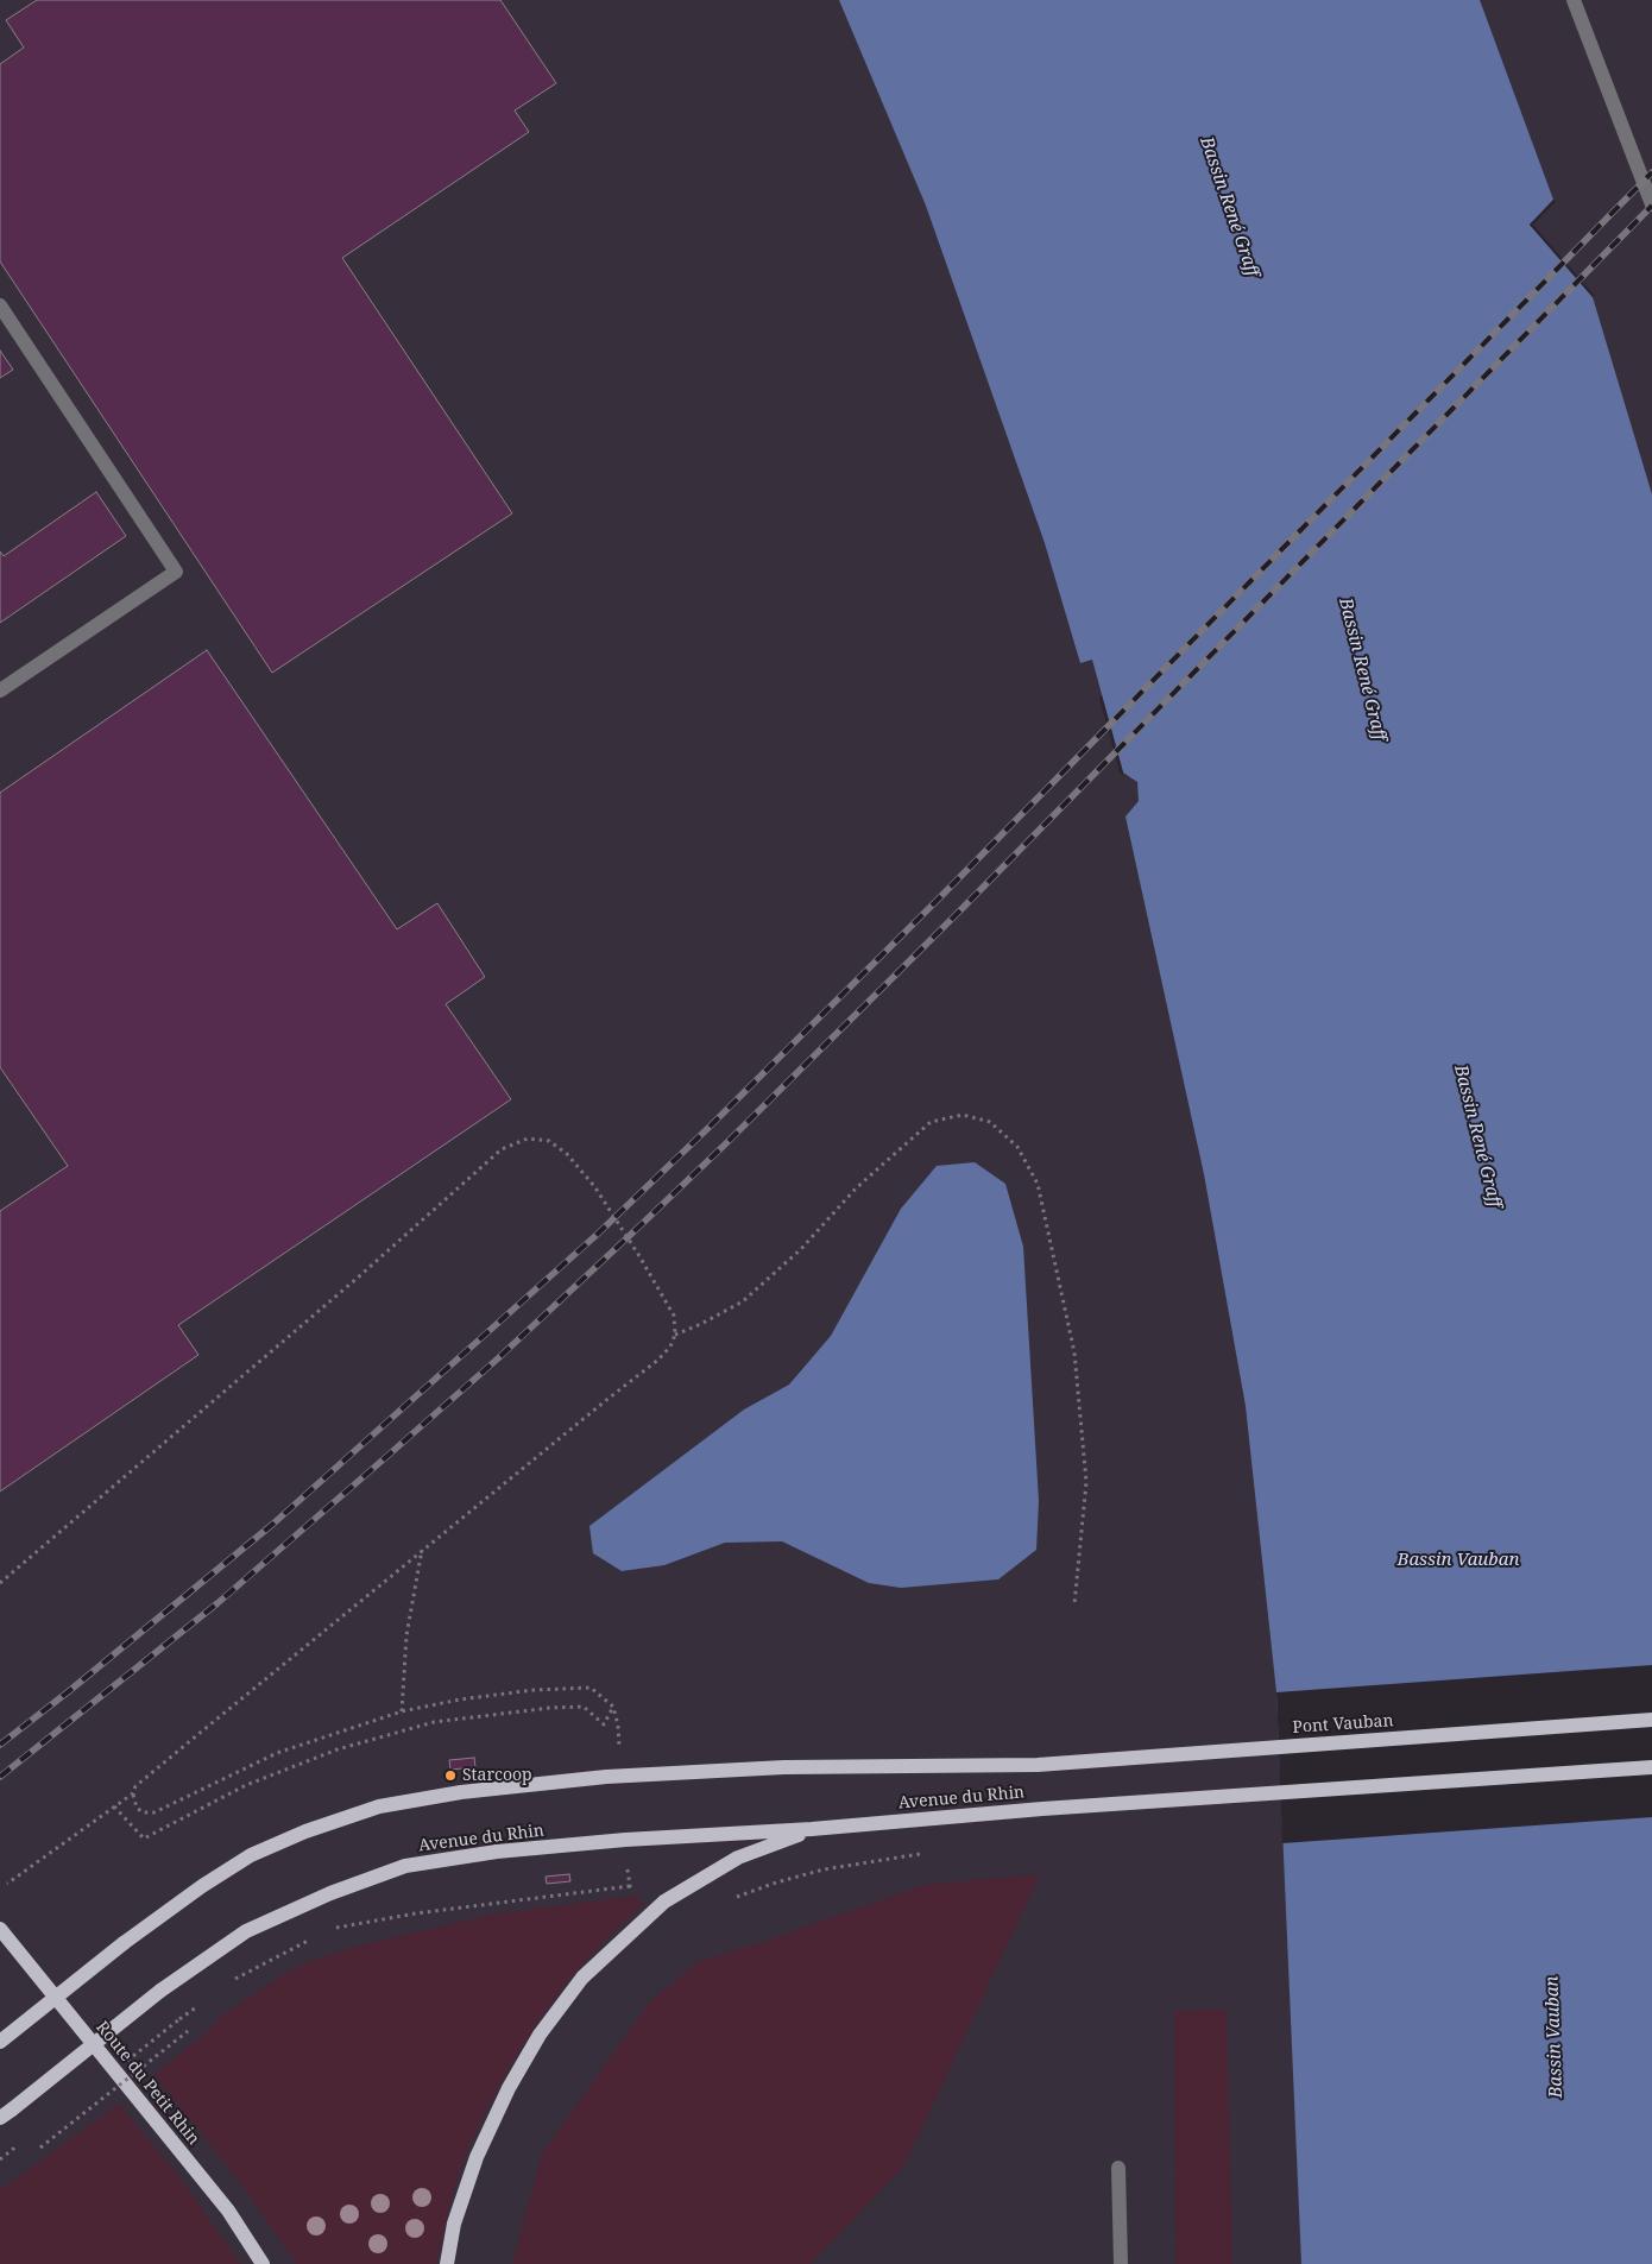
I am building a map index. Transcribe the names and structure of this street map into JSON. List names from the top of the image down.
{
  "streets": {
    "main road": ["Pont Vauban", "Avenue du Rhin", "Route du Petit Rhin"]
  },
  "crossings": [
    ["Pont Vauban", "Avenue du Rhin"]
  ],
  "water": ["Bassin René Graff", "Bassin Vauban"],
  "places": ["Starcoop"]
}
